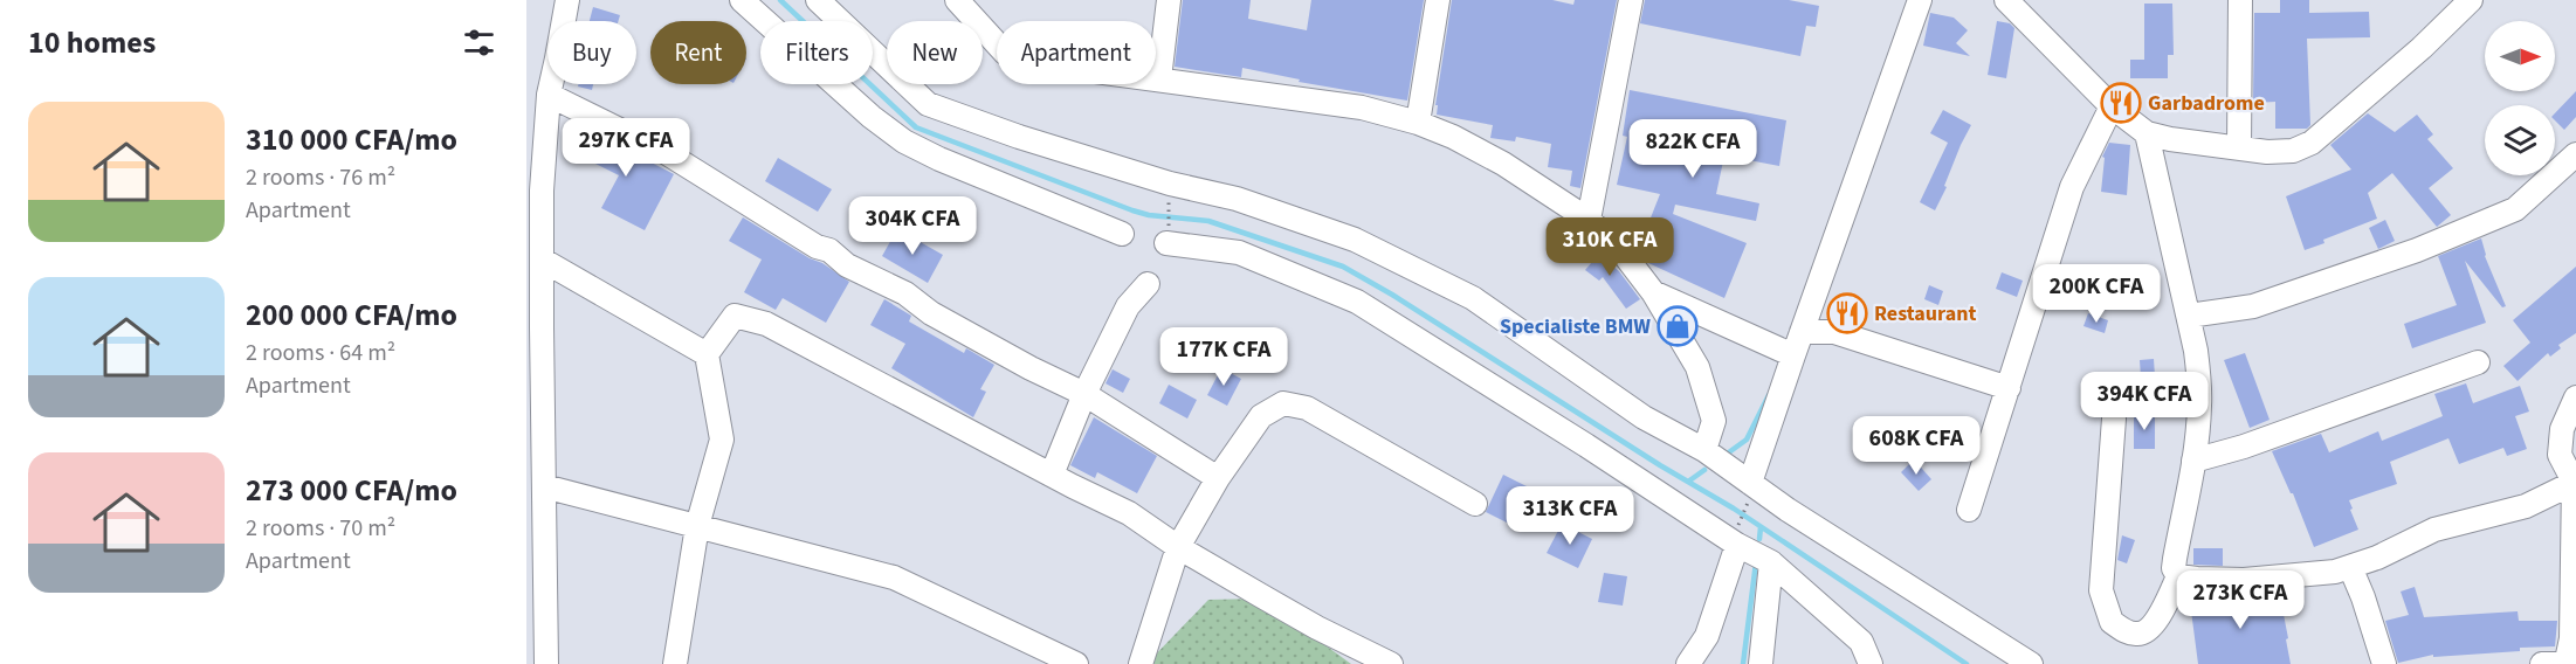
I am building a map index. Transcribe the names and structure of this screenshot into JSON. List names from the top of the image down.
{
  "places": {
    "restaurant": ["Garbadrome", "Restaurant"],
    "shop": ["Specialiste BMW"]
  },
  "north": "right",
  "page": {
    "heading": "10 homes",
    "chip": [
      "Buy",
      "Rent",
      "Filters",
      "New",
      "Apartment"
    ],
    "list": [
      {
        "name": "310 000 CFA/mo",
        "note": "2 rooms · 76 m² · Apartment"
      },
      {
        "name": "200 000 CFA/mo",
        "note": "2 rooms · 64 m² · Apartment"
      },
      {
        "name": "273 000 CFA/mo",
        "note": "2 rooms · 70 m² · Apartment"
      }
    ],
    "price": [
      "297K CFA",
      "822K CFA",
      "304K CFA",
      "310K CFA",
      "200K CFA",
      "177K CFA",
      "394K CFA",
      "608K CFA",
      "313K CFA",
      "273K CFA"
    ]
  }
}
